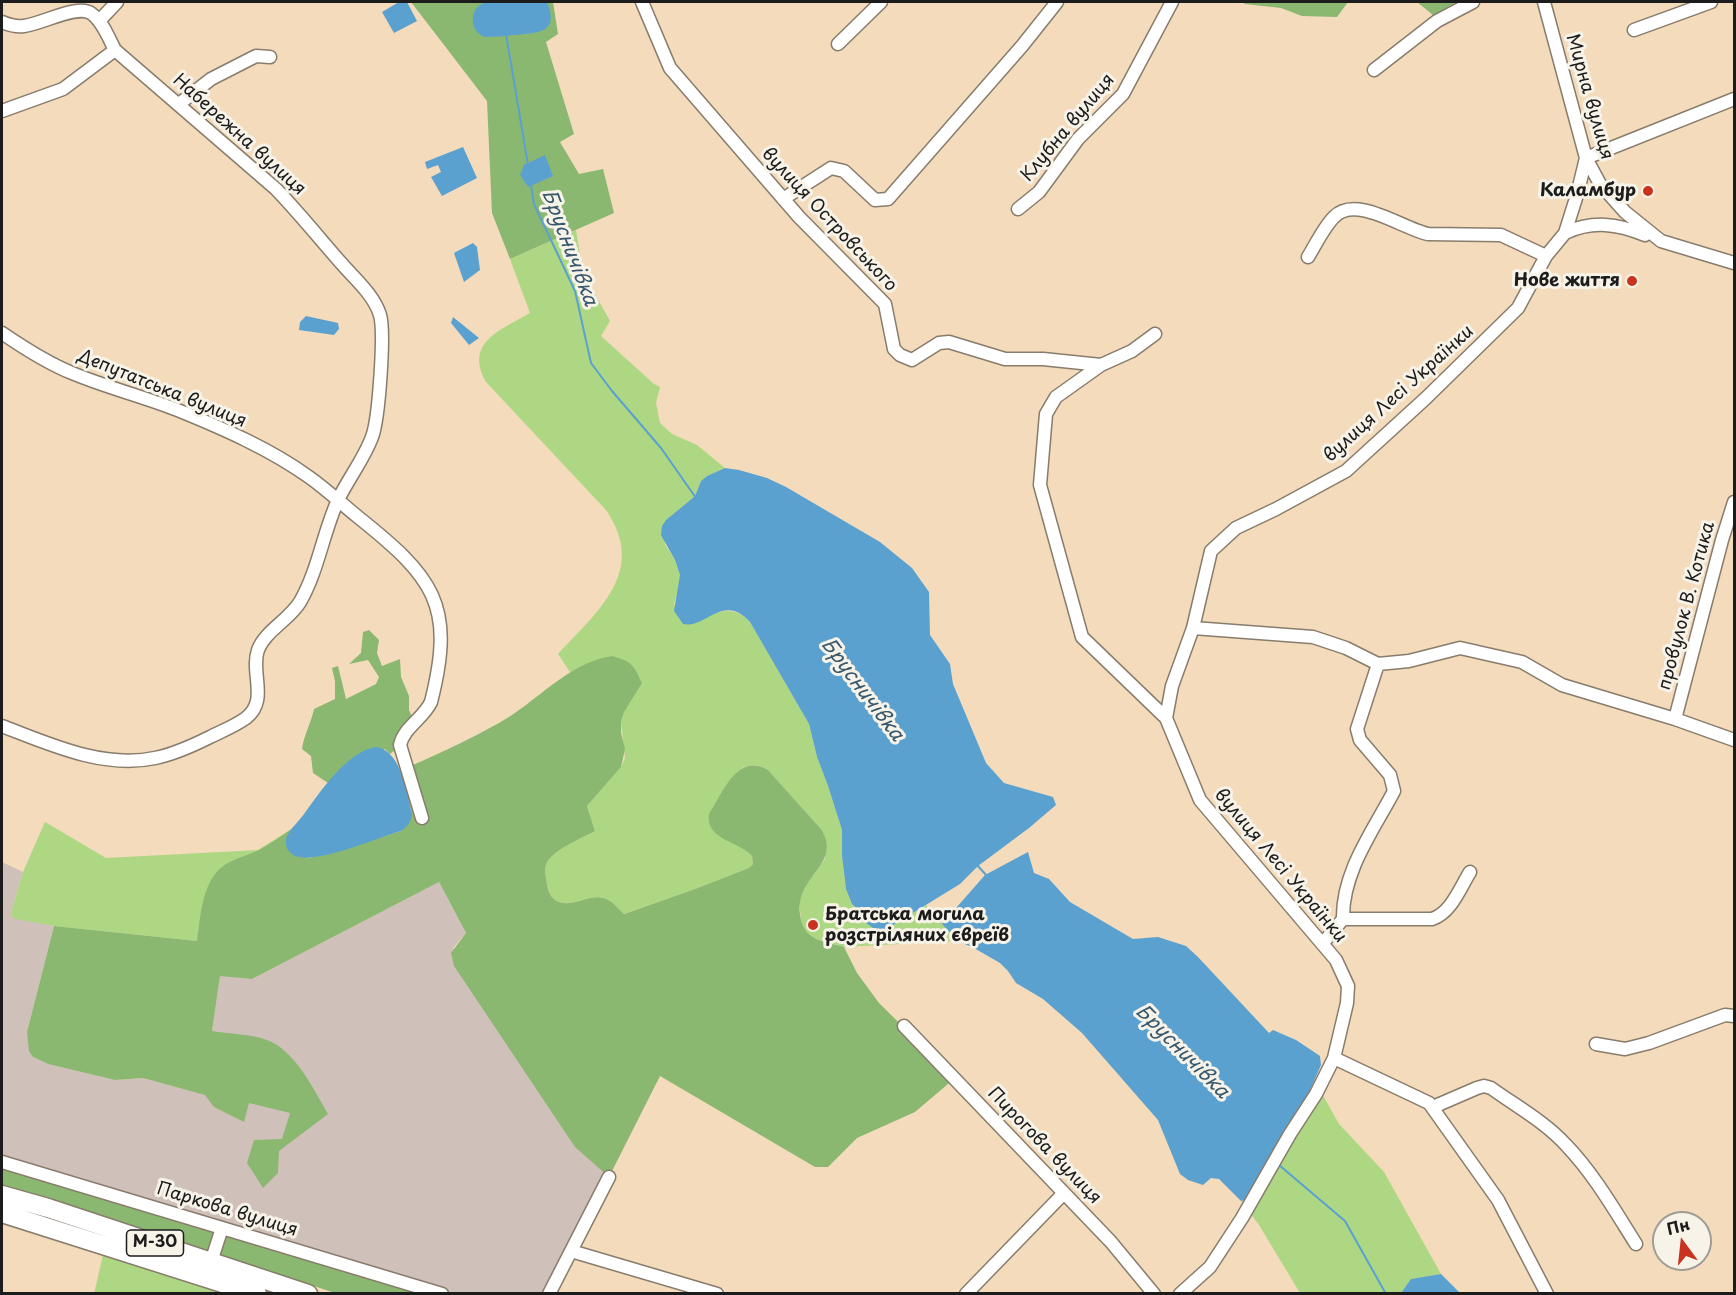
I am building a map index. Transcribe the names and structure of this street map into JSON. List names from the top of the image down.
{
  "streets": {
    "highway": ["М-30"],
    "street": [
      "Мирна вулиця",
      "Клубна вулиця",
      "Набережна вулиця",
      "вулиця Островського",
      "Депутатська вулиця",
      "вулиця Лесі Українки",
      "провулок В. Котика",
      "Пирогова вулиця",
      "Паркова вулиця"
    ]
  },
  "crossings": [
    ["Мирна вулиця", "вулиця Лесі Українки"],
    ["Набережна вулиця", "Депутатська вулиця"]
  ],
  "water": ["Брусничівка"],
  "places": ["Каламбур", "Нове життя", "Братська могила розстріляних євреїв"],
  "north": "top"
}
